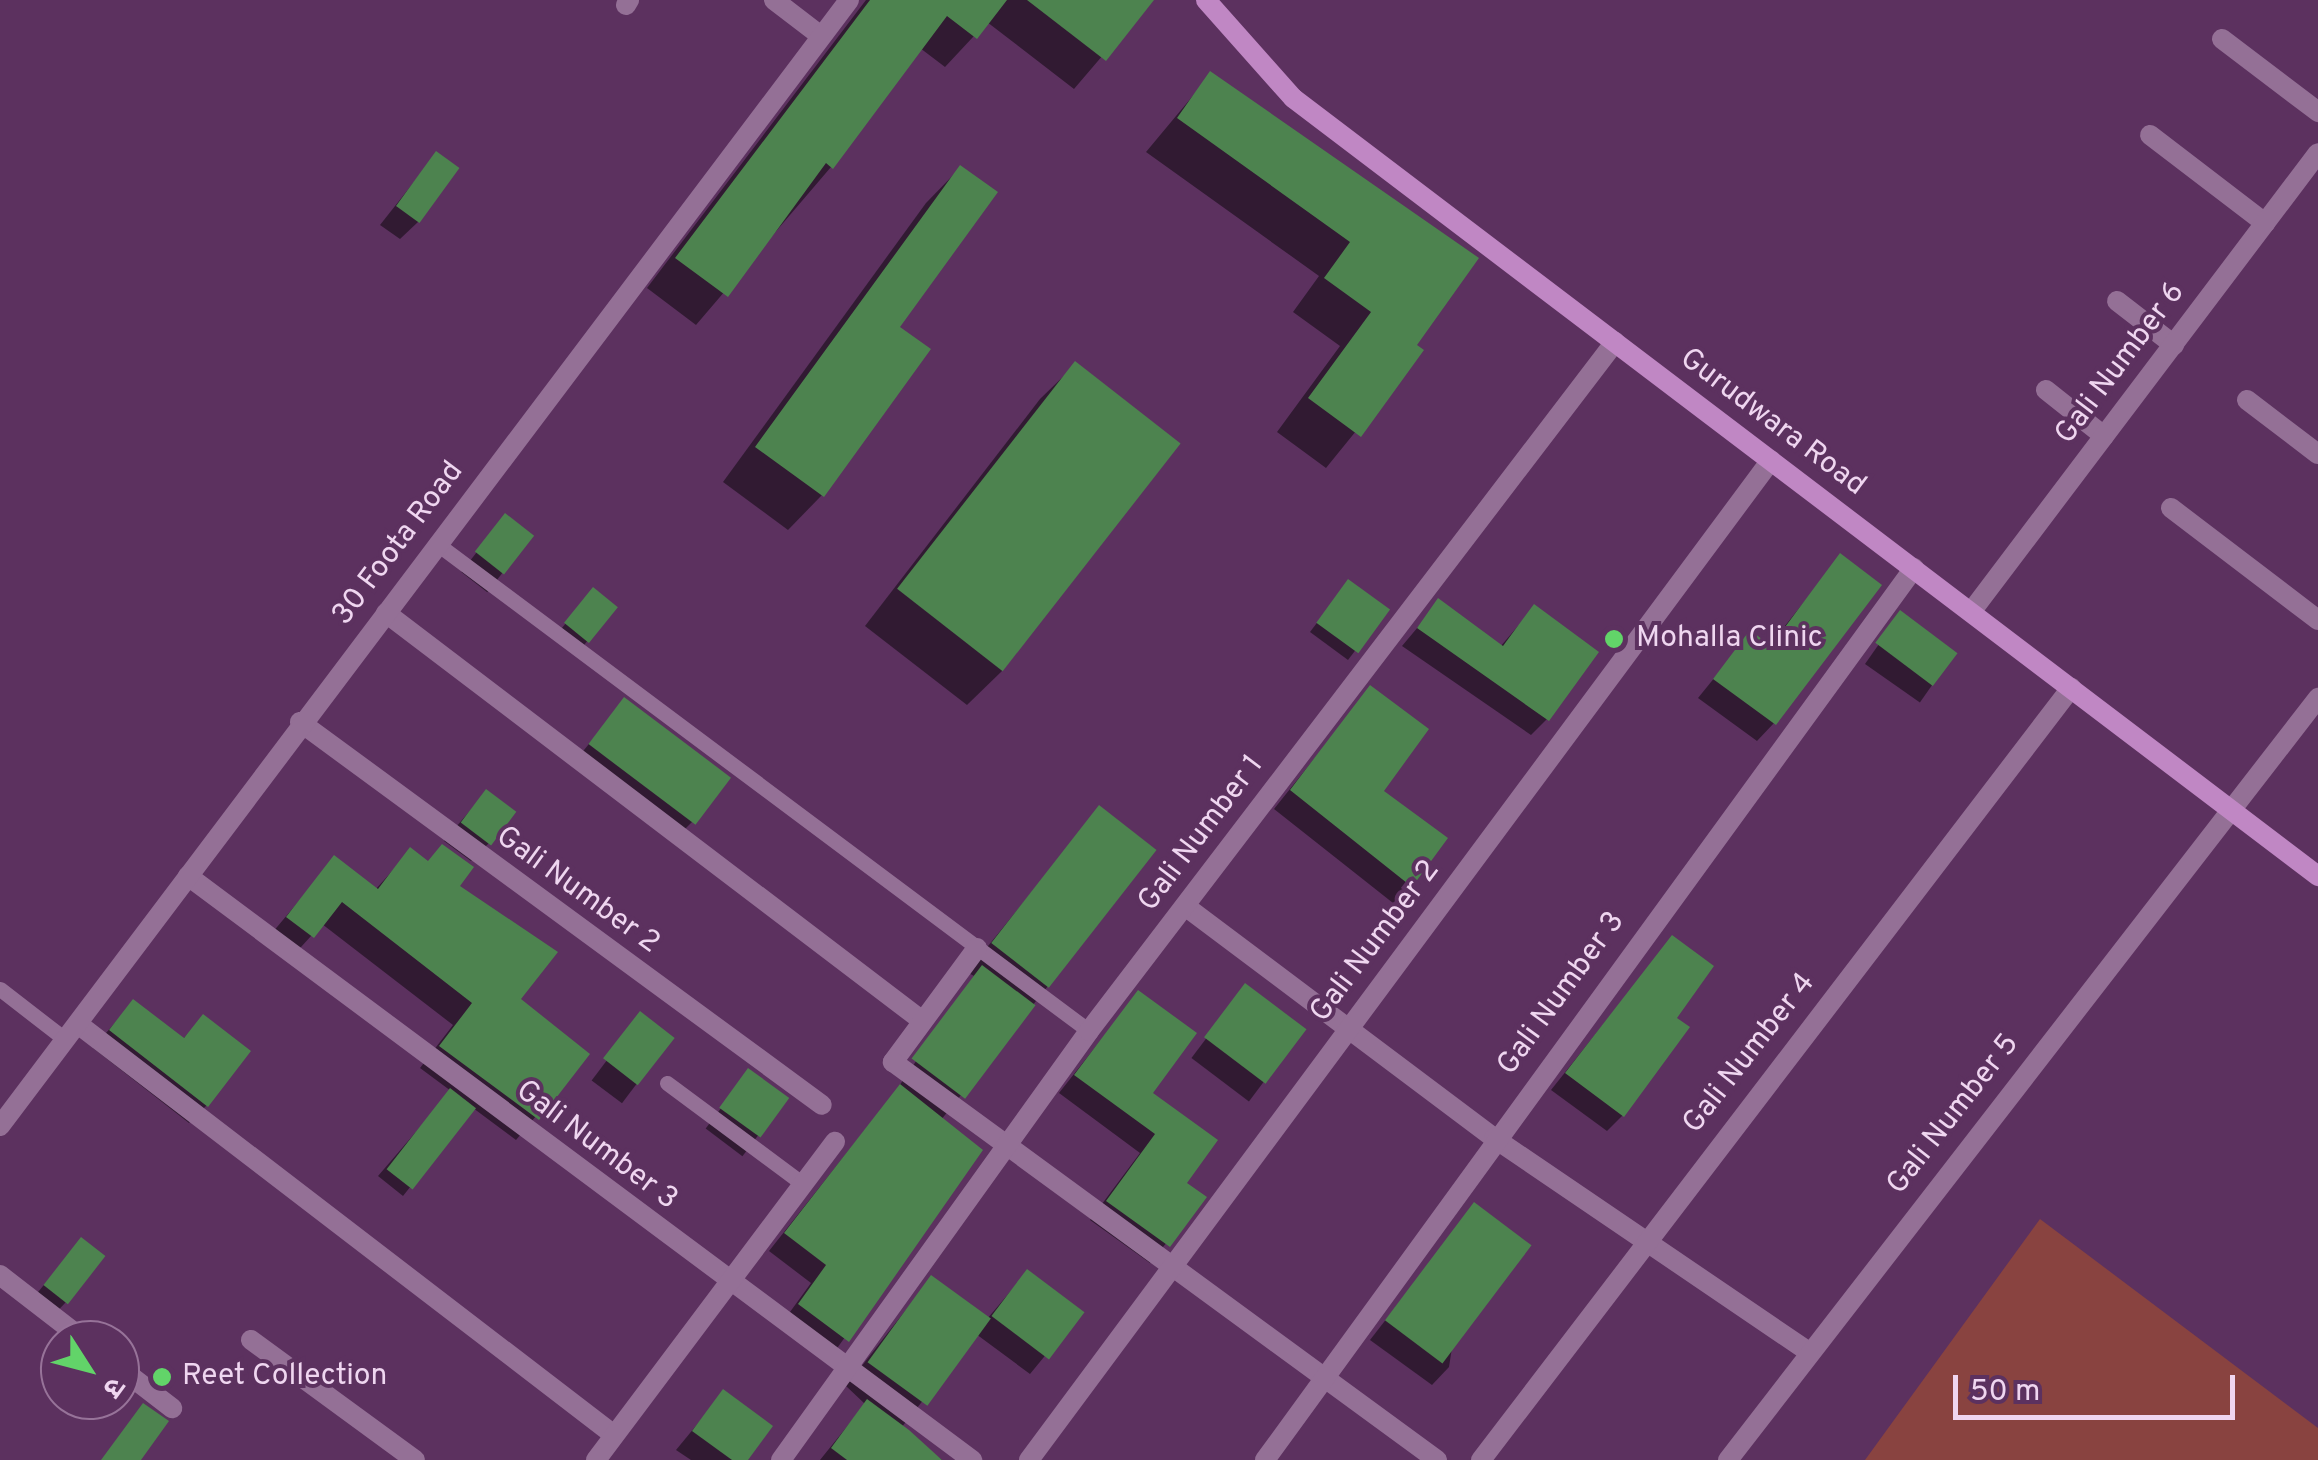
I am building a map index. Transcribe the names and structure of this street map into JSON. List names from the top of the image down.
{
  "streets": {
    "street": [
      "Gali Number 6",
      "Gurudwara Road",
      "30 Foota Road",
      "Gali Number 1",
      "Gali Number 2",
      "Gali Number 3",
      "Gali Number 4",
      "Gali Number 5"
    ]
  },
  "crossings": [
    ["Gali Number 6", "Gurudwara Road"],
    ["Gurudwara Road", "Gali Number 1"],
    ["Gurudwara Road", "Gali Number 2"],
    ["Gurudwara Road", "Gali Number 3"],
    ["Gurudwara Road", "Gali Number 4"],
    ["Gurudwara Road", "Gali Number 5"],
    ["30 Foota Road", "Gali Number 2"],
    ["30 Foota Road", "Gali Number 3"],
    ["Gali Number 1", "Gali Number 3"]
  ],
  "places": ["Mohalla Clinic", "Reet Collection"],
  "scale_bar": "50 m",
  "north": "bottom right"
}
